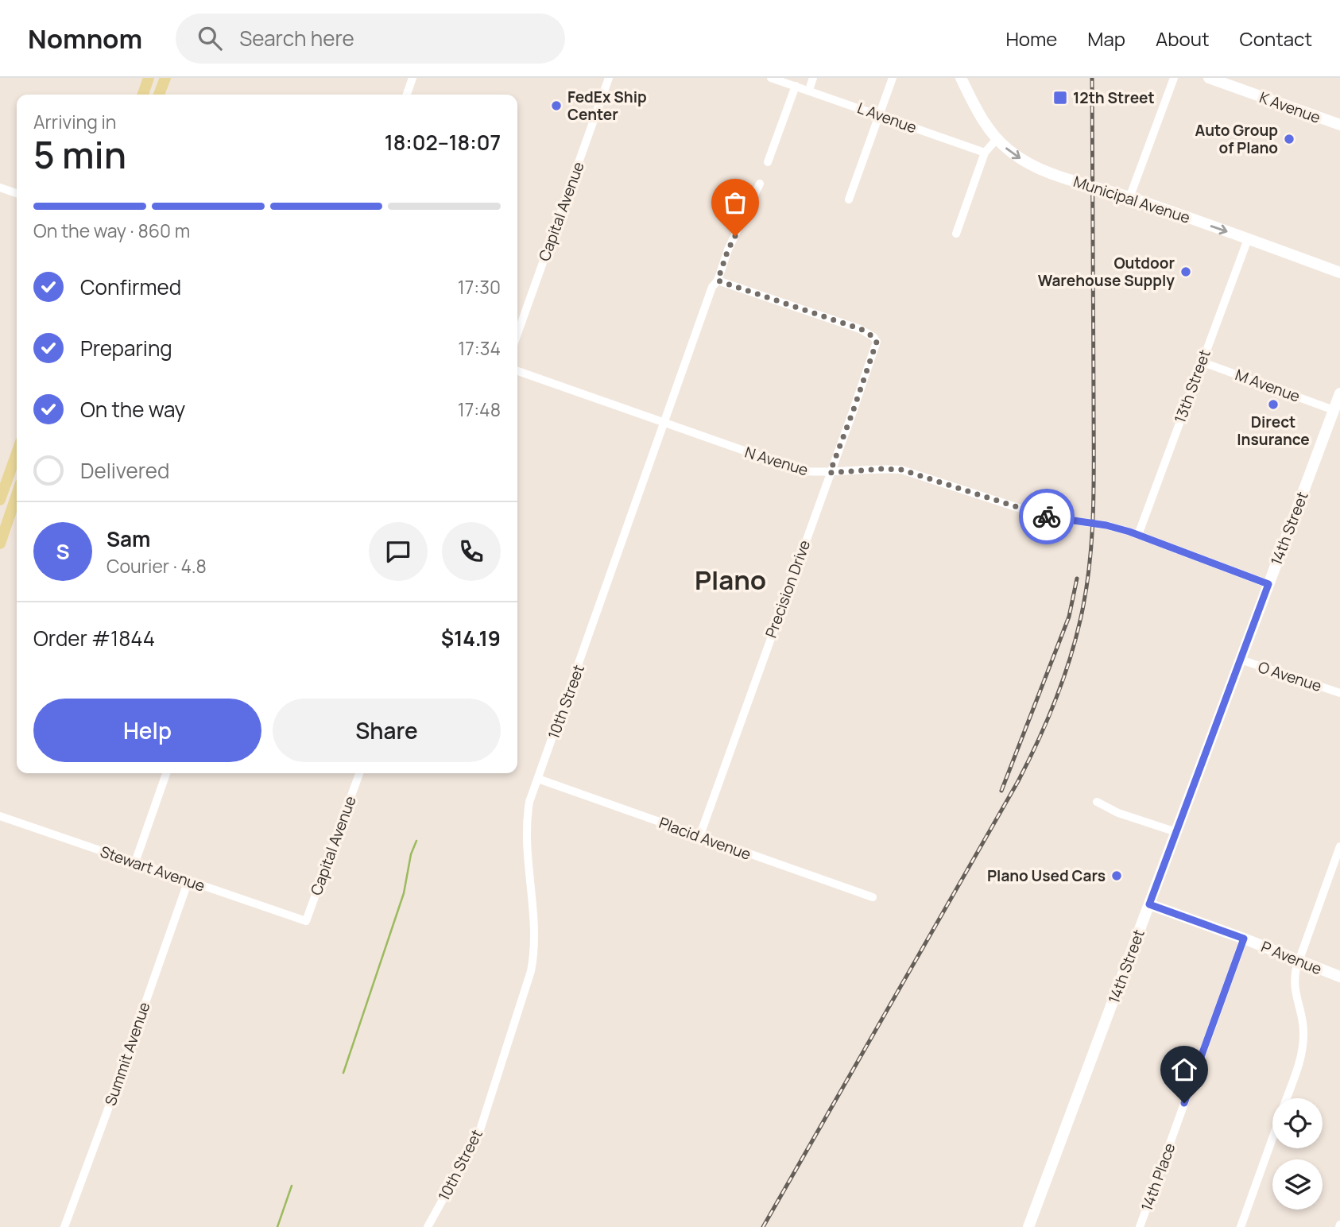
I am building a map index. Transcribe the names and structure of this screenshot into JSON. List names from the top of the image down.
{
  "streets": {
    "main road": [
      "K Avenue",
      "Municipal Avenue",
      "14th Street",
      "P Avenue"
    ],
    "street": [
      "L Avenue",
      "Capital Avenue",
      "M Avenue",
      "13th Street",
      "N Avenue",
      "Precision Drive",
      "O Avenue",
      "10th Street",
      "Placid Avenue",
      "Stewart Avenue",
      "Summit Avenue",
      "14th Place"
    ]
  },
  "crossings": [
    ["Municipal Avenue", "13th Street"],
    ["Capital Avenue", "Stewart Avenue"],
    ["M Avenue", "13th Street"],
    ["M Avenue", "14th Street"],
    ["13th Street", "N Avenue"],
    ["N Avenue", "14th Street"],
    ["N Avenue", "Precision Drive"],
    ["N Avenue", "10th Street"],
    ["14th Street", "O Avenue"],
    ["14th Street", "P Avenue"],
    ["Precision Drive", "10th Street"],
    ["Precision Drive", "Placid Avenue"],
    ["10th Street", "Placid Avenue"],
    ["Stewart Avenue", "Summit Avenue"],
    ["P Avenue", "14th Place"]
  ],
  "one_way": ["Municipal Avenue"],
  "districts": ["Plano"],
  "places": {
    "transit": ["12th Street"],
    "other": [
      "FedEx Ship Center",
      "Auto Group of Plano",
      "Outdoor Warehouse Supply",
      "Direct Insurance",
      "Plano Used Cars"
    ]
  },
  "page": {
    "header": "Nomnom",
    "search": "Search here",
    "nav": [
      "Home",
      "Map",
      "About",
      "Contact"
    ],
    "heading": ["5 min", "Arriving in", "18:02–18:07"],
    "panel": [
      "Sam",
      "Courier · 4.8",
      "Order #1844",
      "$14.19"
    ],
    "bar": "On the way · 860 m",
    "list": [
      ["Confirmed", "17:30"],
      ["Preparing", "17:34"],
      ["On the way", "17:48"],
      "Delivered"
    ],
    "round": "S",
    "buttons": ["Help", "Share"]
  }
}
